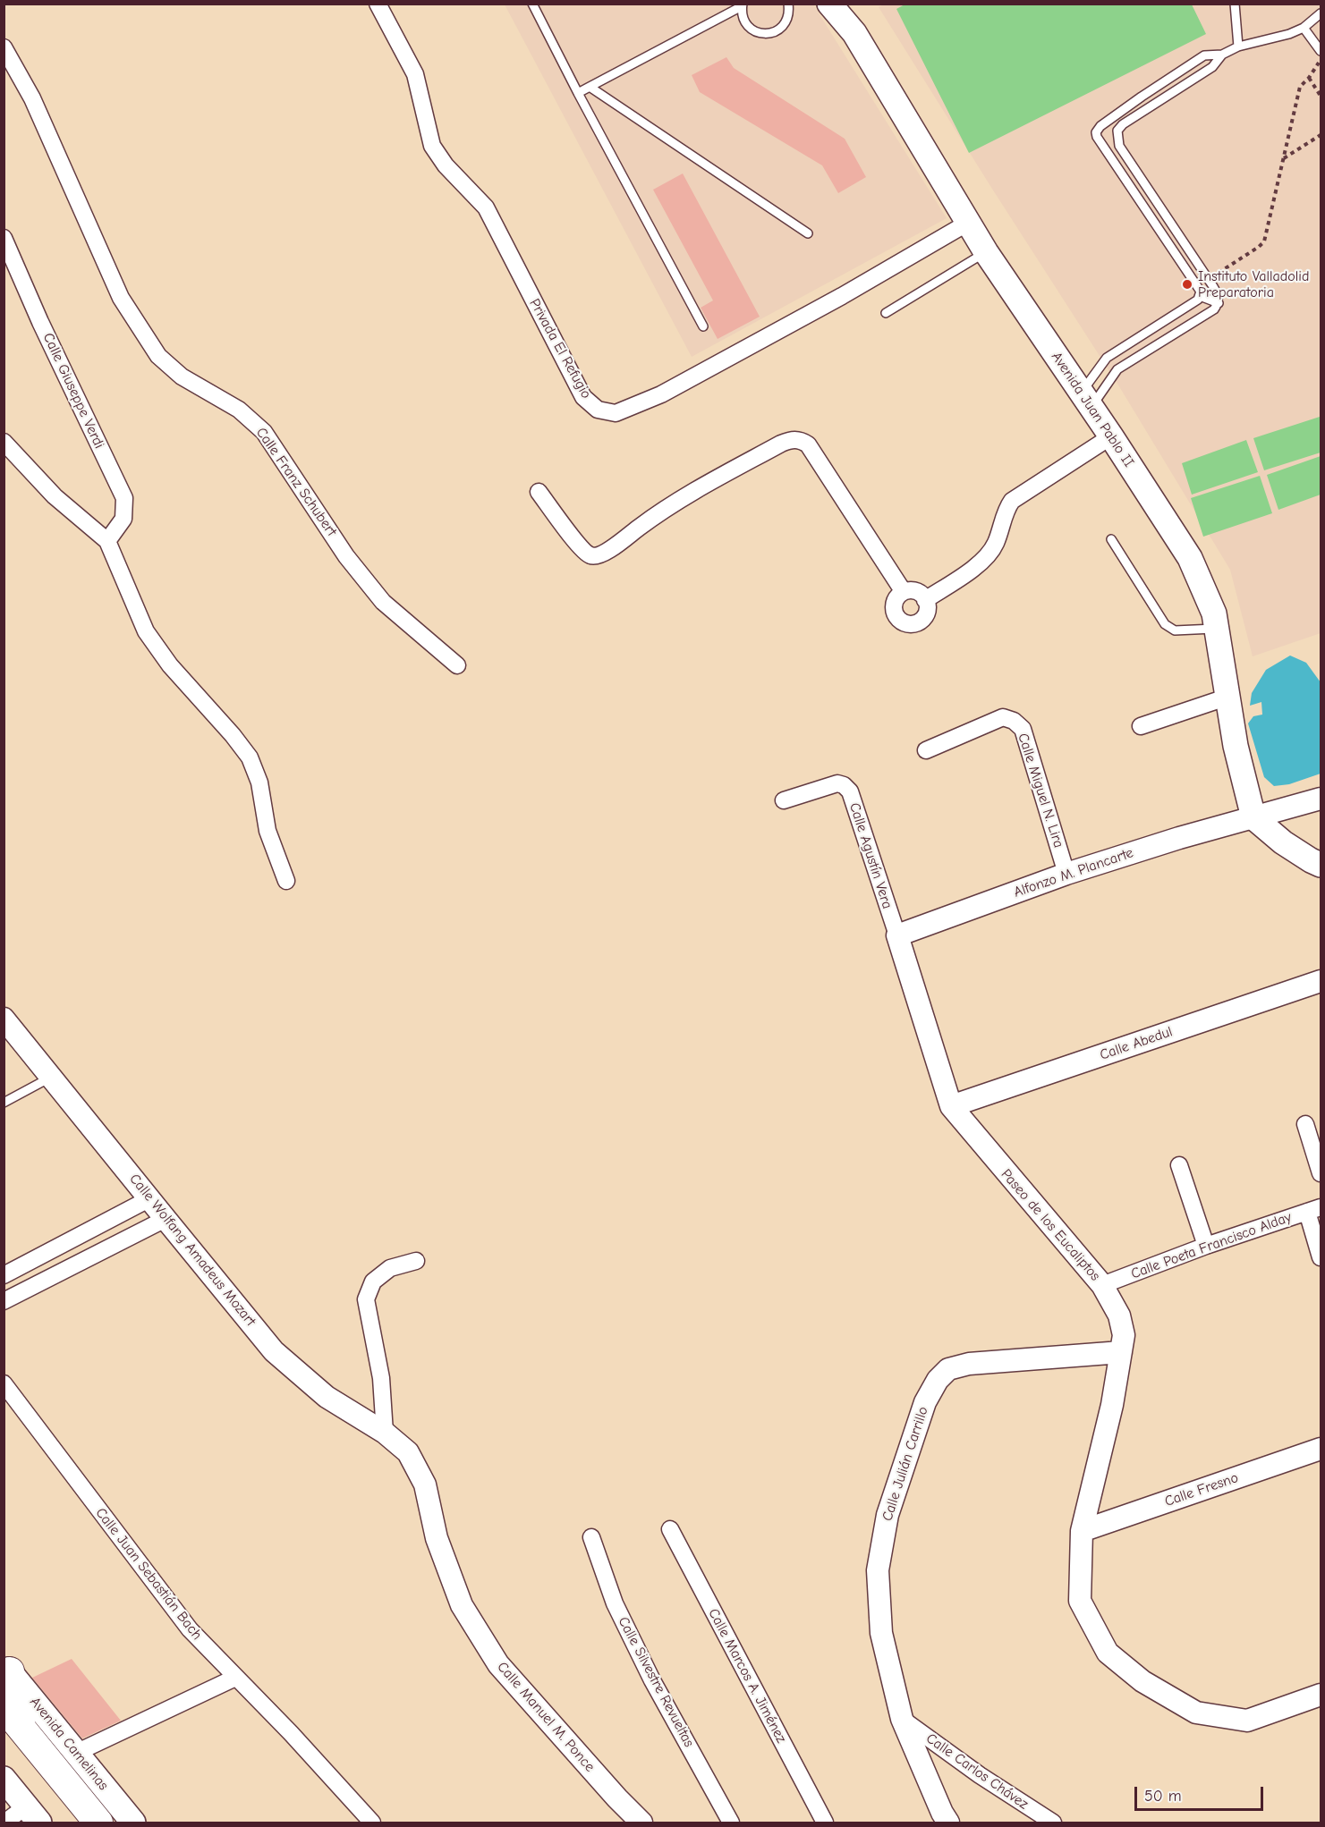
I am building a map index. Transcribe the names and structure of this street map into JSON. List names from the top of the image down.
{
  "streets": {
    "highway": ["Avenida Camelinas"],
    "main road": ["Avenida Juan Pablo II"],
    "street": [
      "Privada El Refugio",
      "Calle Giuseppe Verdi",
      "Calle Franz Schubert",
      "Calle Miguel N. Lira",
      "Calle Agustín Vera",
      "Alfonzo M. Plancarte",
      "Calle Abedul",
      "Paseo de los Eucaliptos",
      "Calle Poeta Francisco Alday",
      "Calle Wolfang Amadeus Mozart",
      "Calle Julián Carrillo",
      "Calle Fresno",
      "Calle Juan Sebastián Bach",
      "Calle Marcos A. Jiménez",
      "Calle Silvestre Revueltas",
      "Calle Manuel M. Ponce",
      "Calle Carlos Chávez"
    ]
  },
  "crossings": [
    ["Privada El Refugio", "Avenida Juan Pablo II"],
    ["Avenida Juan Pablo II", "Alfonzo M. Plancarte"],
    ["Calle Miguel N. Lira", "Alfonzo M. Plancarte"],
    ["Calle Agustín Vera", "Alfonzo M. Plancarte"],
    ["Calle Agustín Vera", "Paseo de los Eucaliptos"],
    ["Alfonzo M. Plancarte", "Paseo de los Eucaliptos"],
    ["Calle Abedul", "Paseo de los Eucaliptos"],
    ["Paseo de los Eucaliptos", "Calle Poeta Francisco Alday"],
    ["Paseo de los Eucaliptos", "Calle Julián Carrillo"],
    ["Paseo de los Eucaliptos", "Calle Fresno"],
    ["Calle Wolfang Amadeus Mozart", "Calle Manuel M. Ponce"],
    ["Calle Julián Carrillo", "Calle Carlos Chávez"]
  ],
  "places": ["Instituto Valladolid Preparatoria"],
  "scale_bar": "50 m"
}
